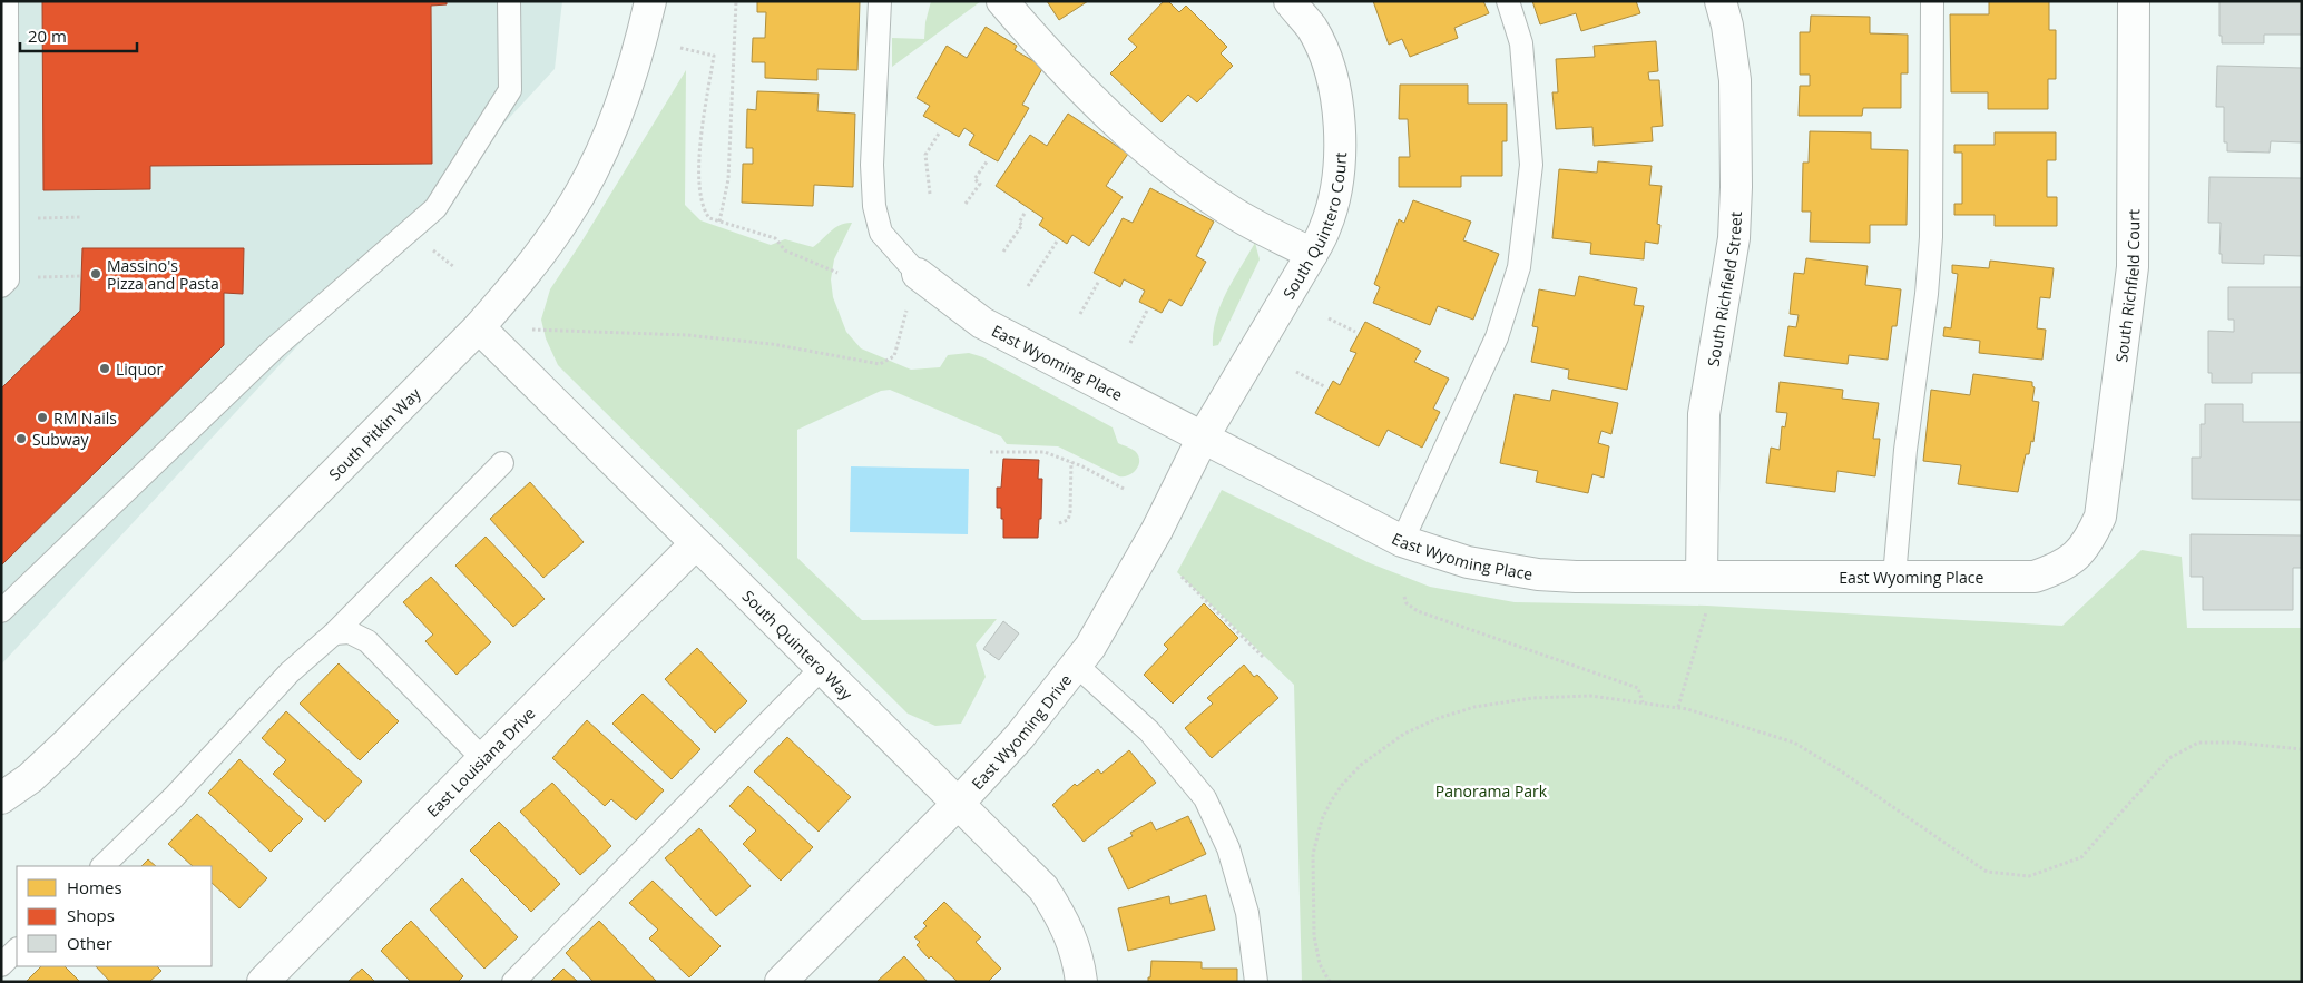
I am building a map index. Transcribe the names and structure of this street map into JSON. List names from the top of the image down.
{
  "streets": {
    "street": [
      "South Quintero Court",
      "South Richfield Court",
      "South Richfield Street",
      "East Wyoming Place",
      "South Pitkin Way",
      "South Quintero Way",
      "East Wyoming Drive",
      "East Louisiana Drive"
    ]
  },
  "crossings": [
    ["South Quintero Court", "East Wyoming Place"],
    ["South Quintero Court", "East Wyoming Drive"],
    ["South Richfield Court", "East Wyoming Place"],
    ["South Richfield Street", "East Wyoming Place"],
    ["East Wyoming Place", "East Wyoming Drive"],
    ["South Pitkin Way", "South Quintero Way"],
    ["South Quintero Way", "East Wyoming Drive"],
    ["South Quintero Way", "East Louisiana Drive"]
  ],
  "parks": ["Panorama Park"],
  "places": [
    "Massino's Pizza and Pasta",
    "Liquor",
    "RM Nails",
    "Subway"
  ],
  "legend": ["Homes", "Shops", "Other"],
  "scale_bar": "20 m"
}
